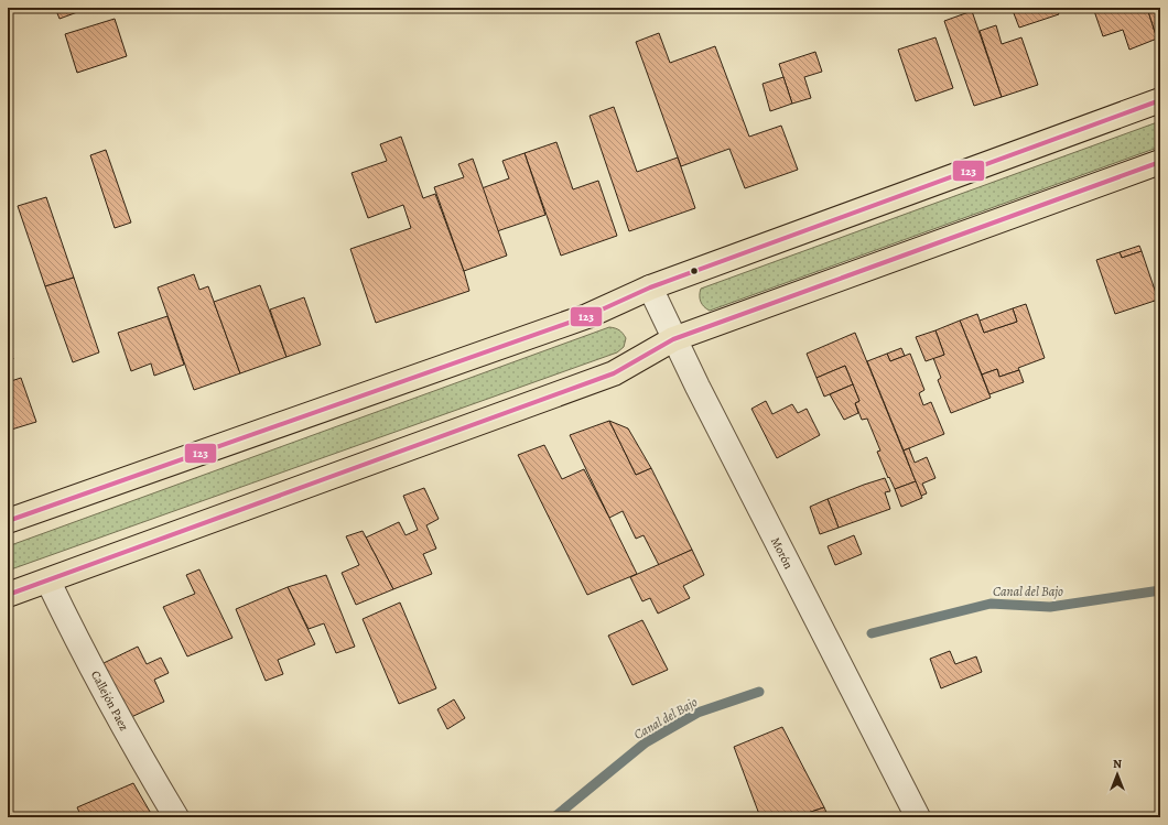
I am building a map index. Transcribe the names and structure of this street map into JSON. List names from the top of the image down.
{
  "streets": {
    "street": ["Morón", "Callejón Paez"]
  },
  "water": ["Canal del Bajo"],
  "lines": ["transit line 123"],
  "north": "top"
}
